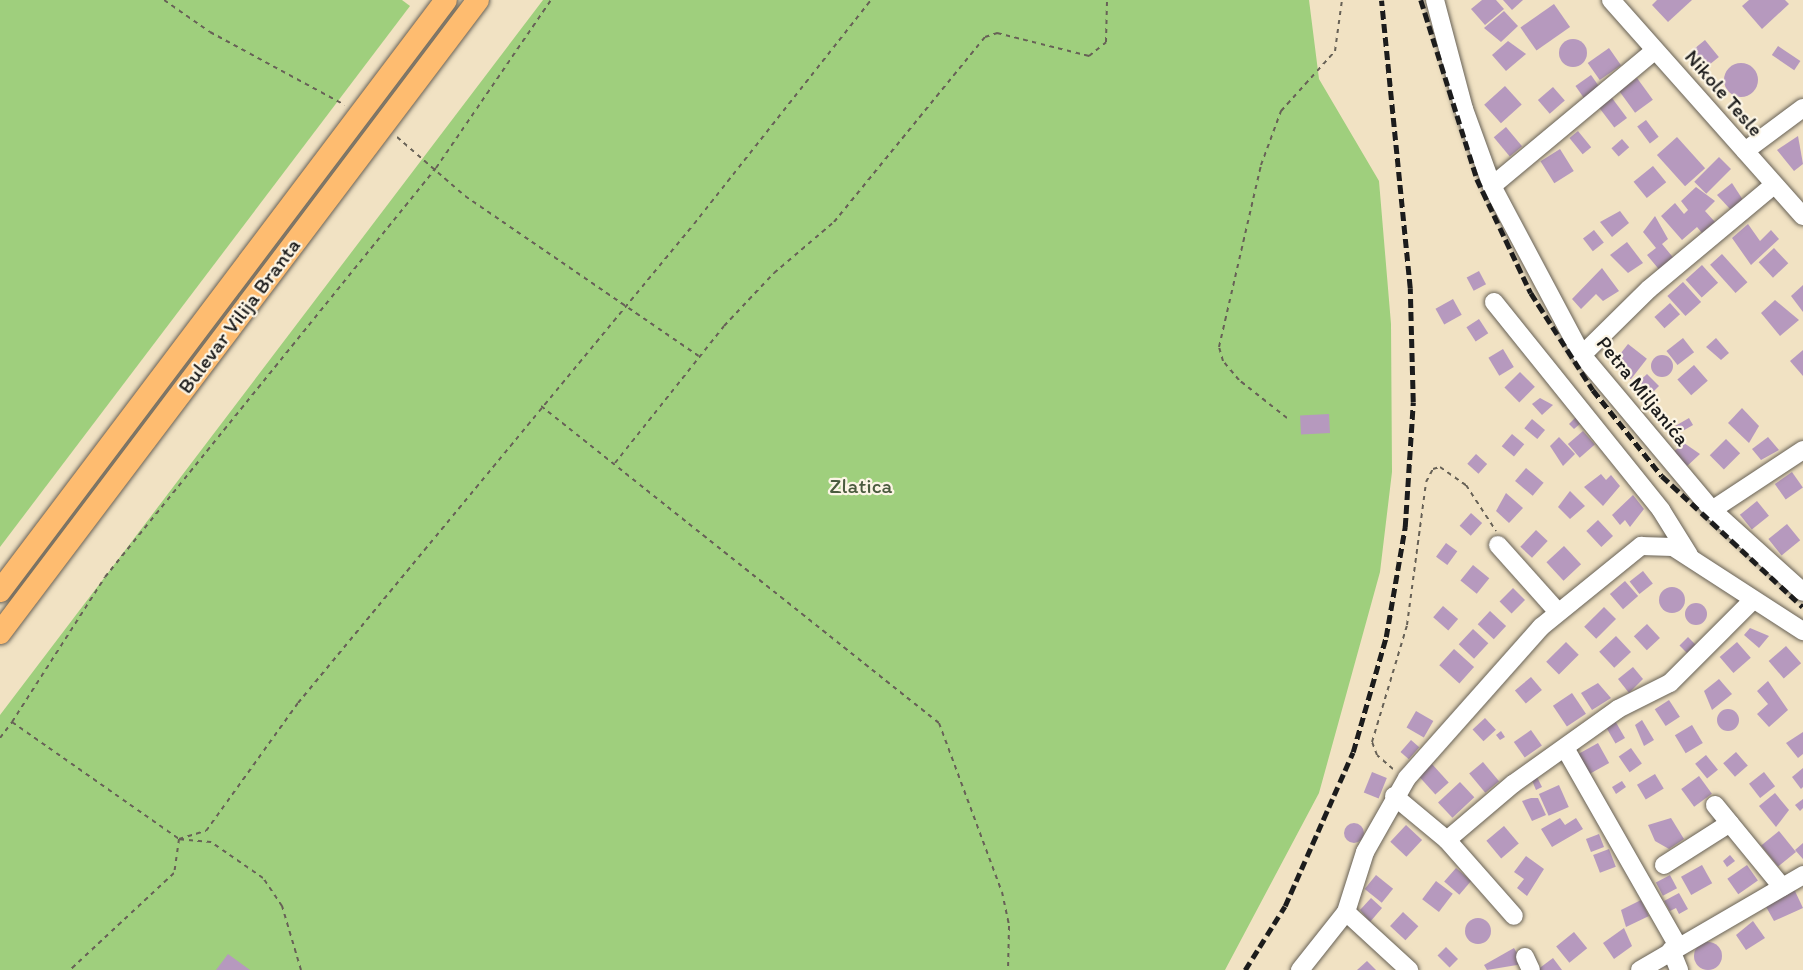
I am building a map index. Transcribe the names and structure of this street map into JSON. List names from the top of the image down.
{
  "streets": {
    "main road": ["Bulevar Vilija Branta"],
    "street": ["Nikole Tesle", "Petra Miljanića"]
  },
  "parks": ["Zlatica"]
}
